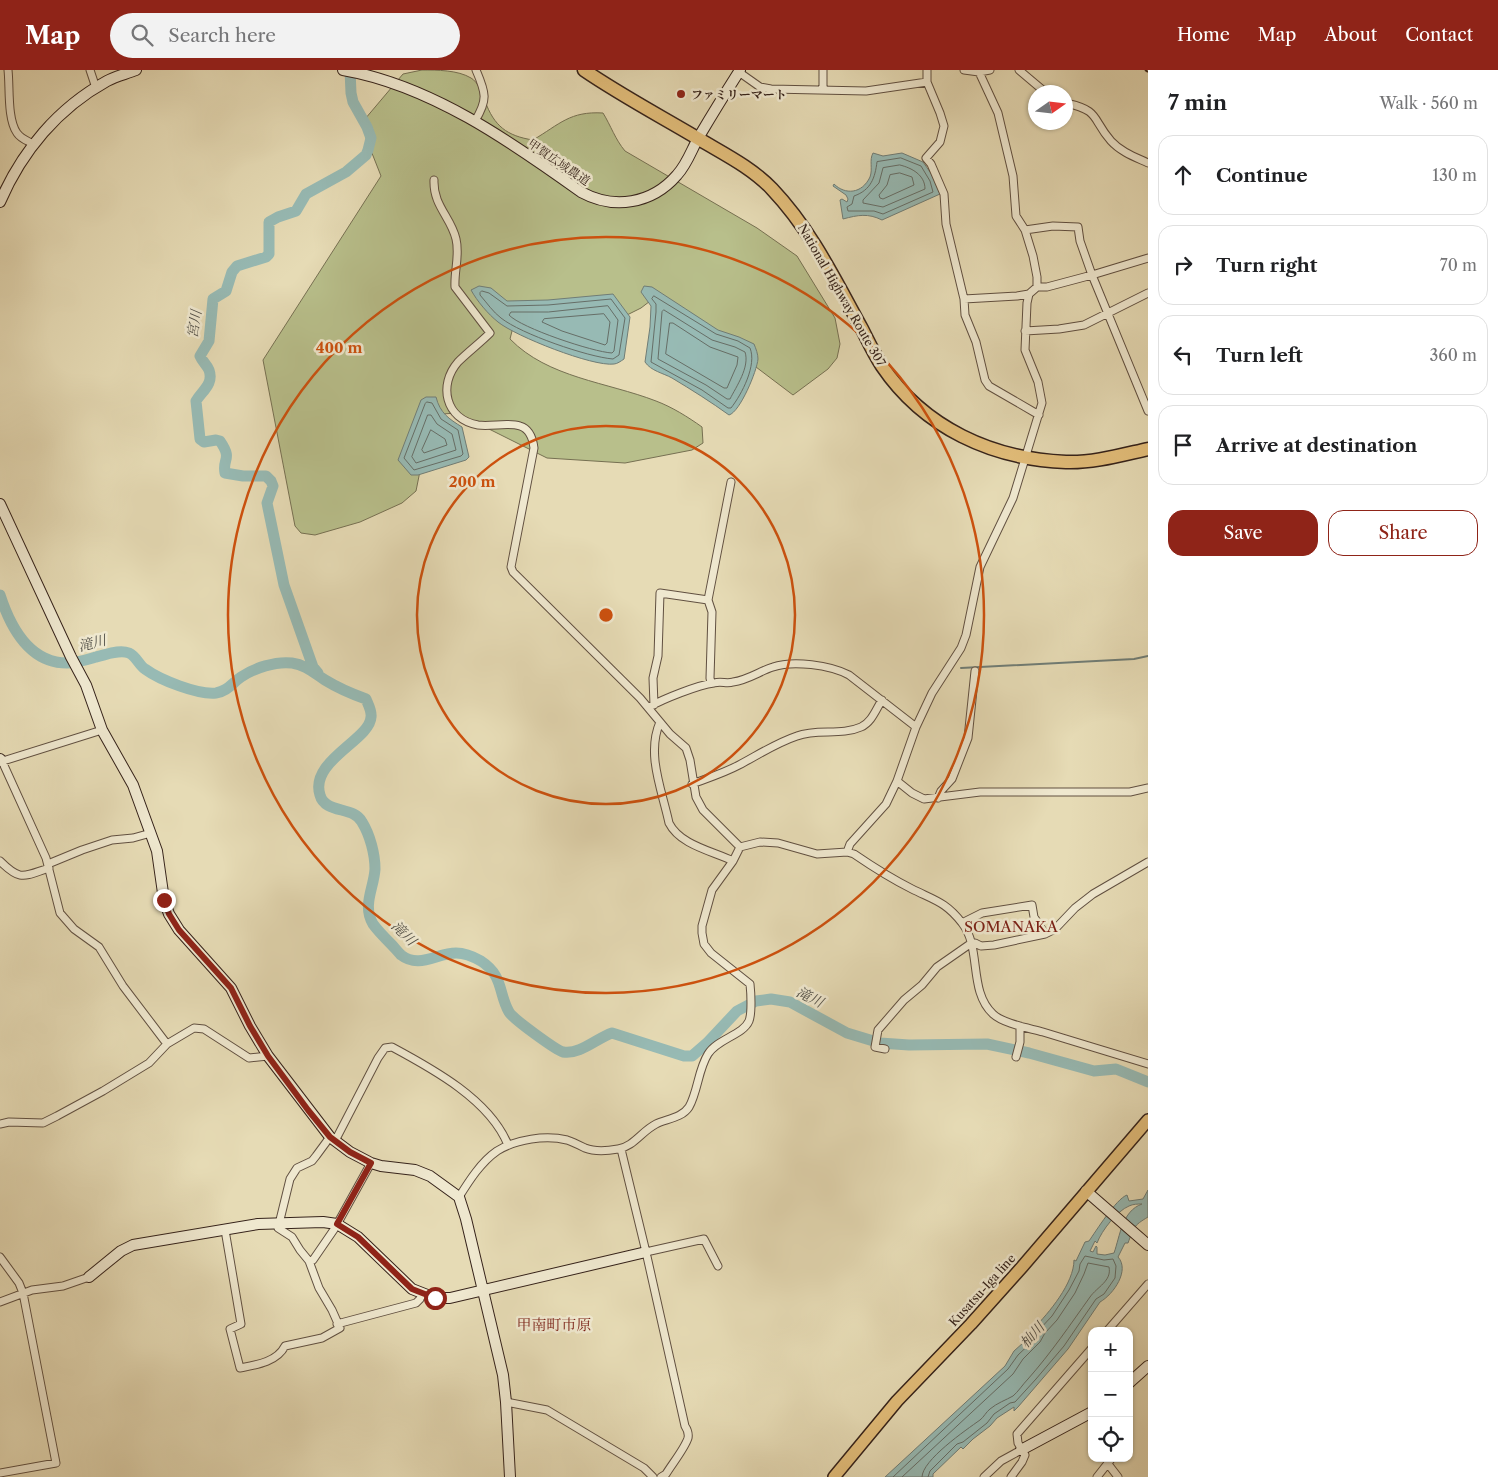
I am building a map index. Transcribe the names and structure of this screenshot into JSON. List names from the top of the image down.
{
  "streets": {
    "highway": ["National Highway Route 307"],
    "main road": ["Kusatsu-Iga line"],
    "street": ["甲賀広域農道"]
  },
  "crossings": [
    ["甲賀広域農道", "National Highway Route 307"]
  ],
  "districts": ["SOMANAKA", "甲南町市原"],
  "water": ["宮川", "滝川", "杣川"],
  "places": ["ファミリーマート"],
  "north": "right",
  "page": {
    "header": "Map",
    "search": "Search here",
    "nav": [
      "Home",
      "Map",
      "About",
      "Contact"
    ],
    "heading": ["7 min", "Walk · 560 m"],
    "list": [
      ["Continue", "130 m"],
      ["Turn right", "70 m"],
      ["Turn left", "360 m"],
      "Arrive at destination"
    ],
    "buttons": ["Save", "Share"],
    "map_buttons": ["+", "−"]
  },
  "rings": ["400 m", "200 m"]
}
